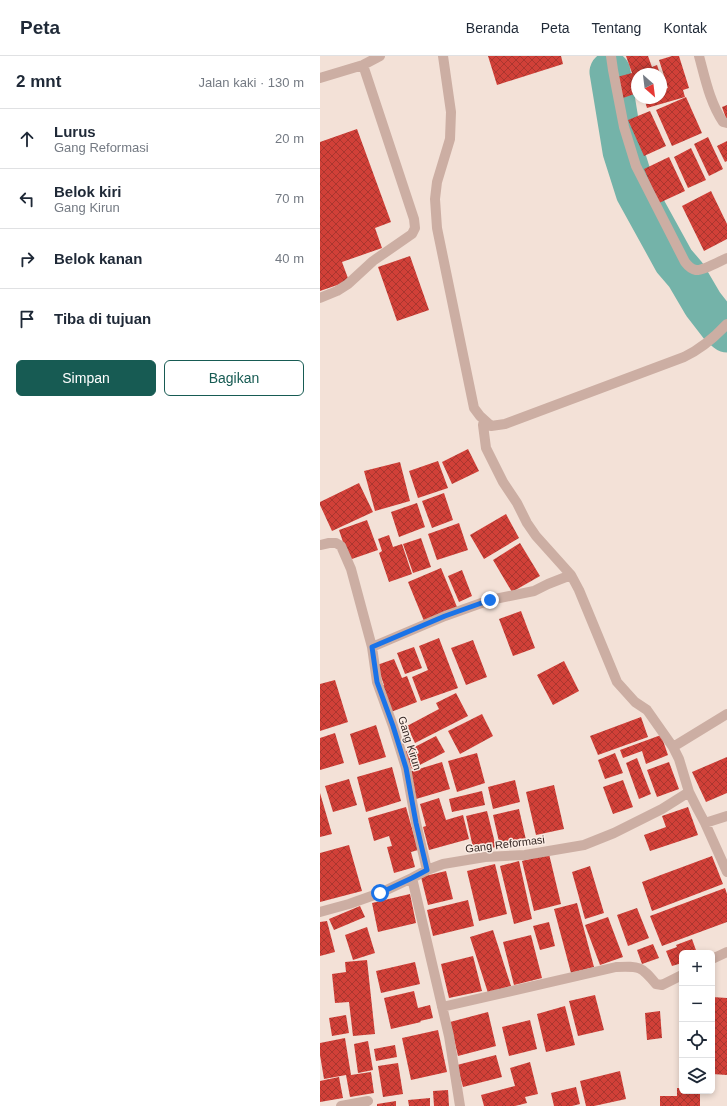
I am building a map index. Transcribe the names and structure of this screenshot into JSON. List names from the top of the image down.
{
  "streets": {
    "street": ["Gang Kirun", "Gang Reformasi"]
  },
  "crossings": [
    ["Gang Kirun", "Gang Reformasi"]
  ],
  "north": "bottom right",
  "page": {
    "header": "Peta",
    "nav": [
      "Beranda",
      "Peta",
      "Tentang",
      "Kontak"
    ],
    "heading": ["2 mnt", "Jalan kaki · 130 m"],
    "list": [
      ["Lurus", "Gang Reformasi", "20 m"],
      ["Belok kiri", "Gang Kirun", "70 m"],
      ["Belok kanan", "40 m"],
      "Tiba di tujuan"
    ],
    "buttons": ["Simpan", "Bagikan"],
    "map_buttons": ["+", "−"]
  }
}
